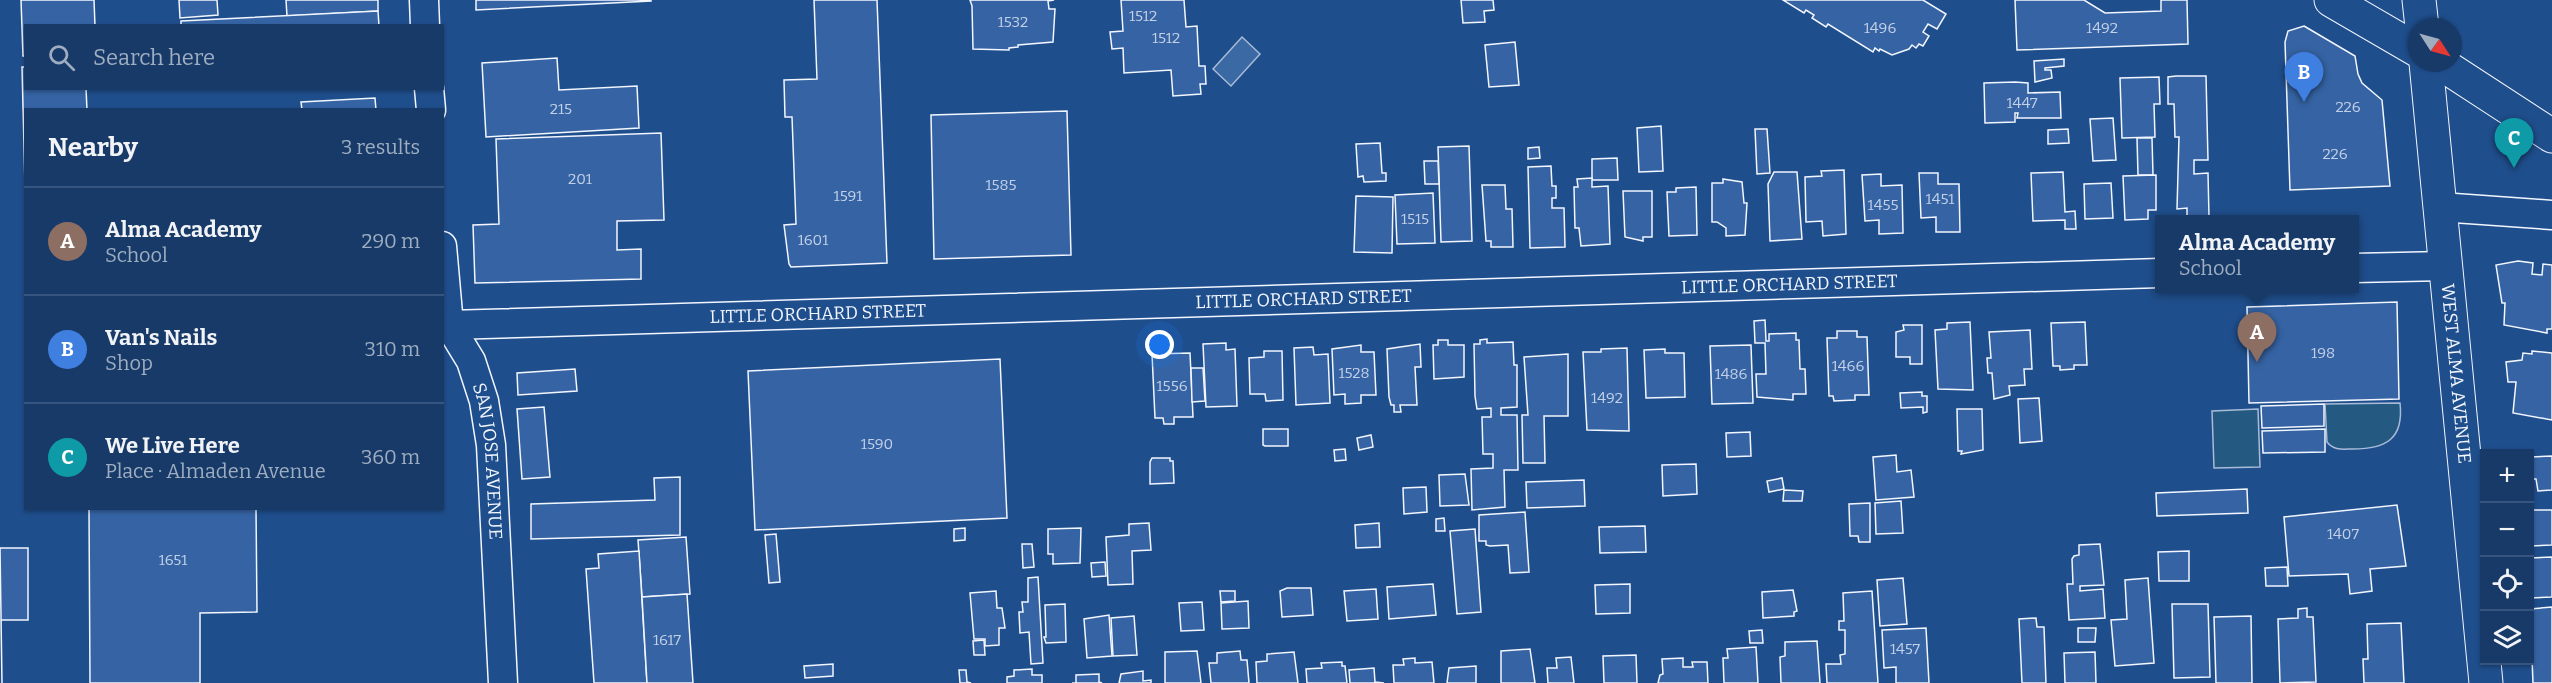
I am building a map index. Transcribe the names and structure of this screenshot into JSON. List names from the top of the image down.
{
  "streets": {
    "main road": ["WEST ALMA AVENUE"],
    "street": ["LITTLE ORCHARD STREET", "SAN JOSE AVENUE"]
  },
  "crossings": [
    ["LITTLE ORCHARD STREET", "SAN JOSE AVENUE"]
  ],
  "house_numbers": [
    "1512",
    "1532",
    "1496",
    "1492",
    "1512",
    "1447",
    "226",
    "215",
    "226",
    "201",
    "1585",
    "1591",
    "1451",
    "1455",
    "1515",
    "1601",
    "198",
    "1466",
    "1528",
    "1486",
    "1556",
    "1492",
    "1590",
    "1407",
    "1651",
    "1617",
    "1457"
  ],
  "north": "bottom right",
  "page": {
    "search": "Search here",
    "pins": ["B", "C", "A"],
    "heading": ["Nearby", "3 results"],
    "list": [
      {
        "mark": "A",
        "name": "Alma Academy",
        "note": "School",
        "value": "290 m"
      },
      {
        "mark": "B",
        "name": "Van's Nails",
        "note": "Shop",
        "value": "310 m"
      },
      {
        "mark": "C",
        "name": "We Live Here",
        "note": "Place · Almaden Avenue",
        "value": "360 m"
      }
    ],
    "popup": ["Alma Academy", "School"],
    "map_buttons": ["+", "−"]
  }
}
